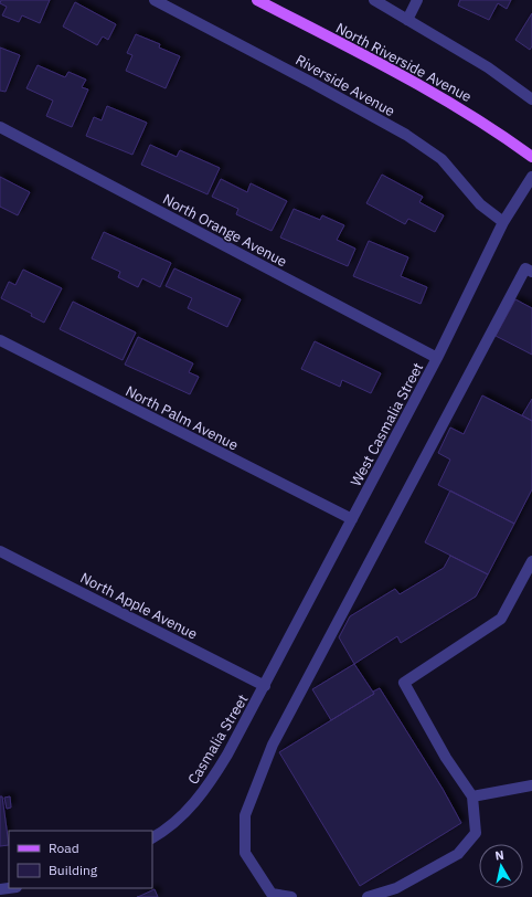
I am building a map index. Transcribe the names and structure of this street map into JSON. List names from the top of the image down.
{
  "streets": {
    "main road": ["North Riverside Avenue"],
    "street": [
      "Riverside Avenue",
      "North Orange Avenue",
      "North Palm Avenue",
      "West Casmalia Street",
      "North Apple Avenue",
      "Casmalia Street"
    ]
  },
  "crossings": [
    ["Riverside Avenue", "West Casmalia Street"],
    ["North Orange Avenue", "West Casmalia Street"],
    ["North Palm Avenue", "West Casmalia Street"],
    ["West Casmalia Street", "North Apple Avenue"],
    ["West Casmalia Street", "Casmalia Street"],
    ["North Apple Avenue", "Casmalia Street"]
  ],
  "legend": ["Road", "Building"],
  "north": "top"
}
